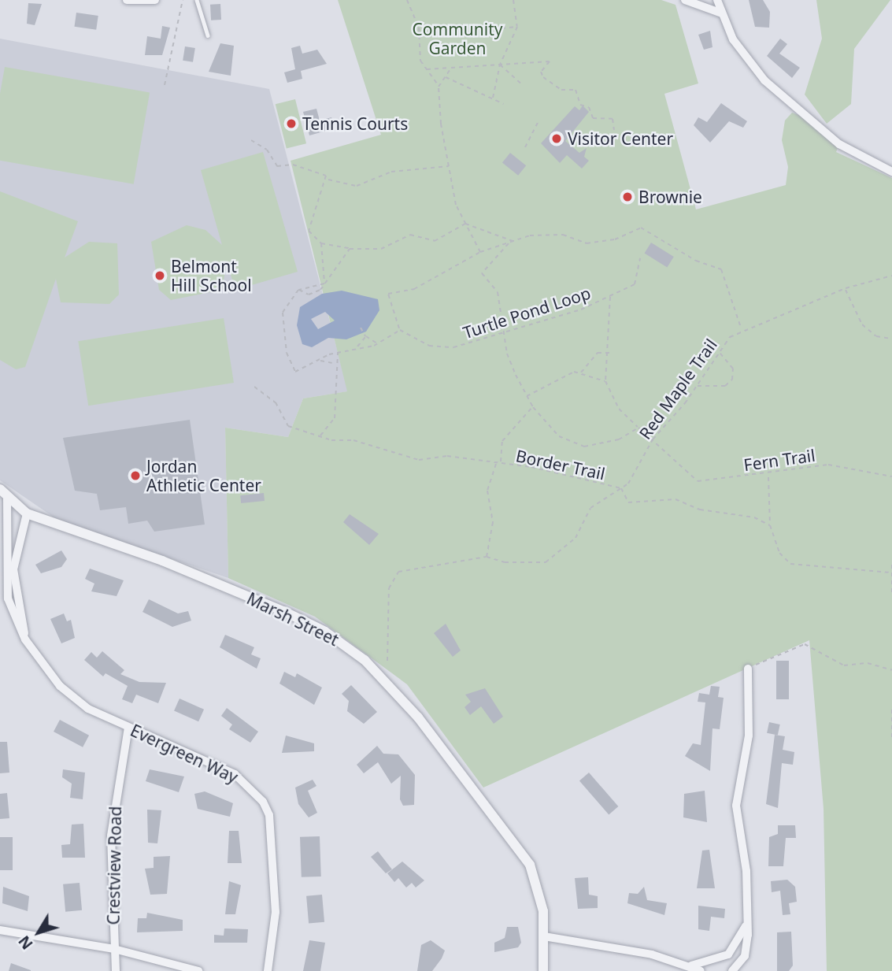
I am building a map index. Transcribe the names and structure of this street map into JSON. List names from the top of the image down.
{
  "streets": {
    "street": ["Marsh Street", "Evergreen Way", "Crestview Road"],
    "path": [
      "Turtle Pond Loop",
      "Red Maple Trail",
      "Fern Trail",
      "Border Trail"
    ]
  },
  "crossings": [
    ["Red Maple Trail", "Fern Trail"],
    ["Red Maple Trail", "Border Trail"],
    ["Marsh Street", "Evergreen Way"],
    ["Evergreen Way", "Crestview Road"]
  ],
  "parks": ["Community Garden"],
  "places": [
    "Tennis Courts",
    "Visitor Center",
    "Brownie",
    "Belmont Hill School",
    "Jordan Athletic Center"
  ],
  "north": "bottom left"
}
